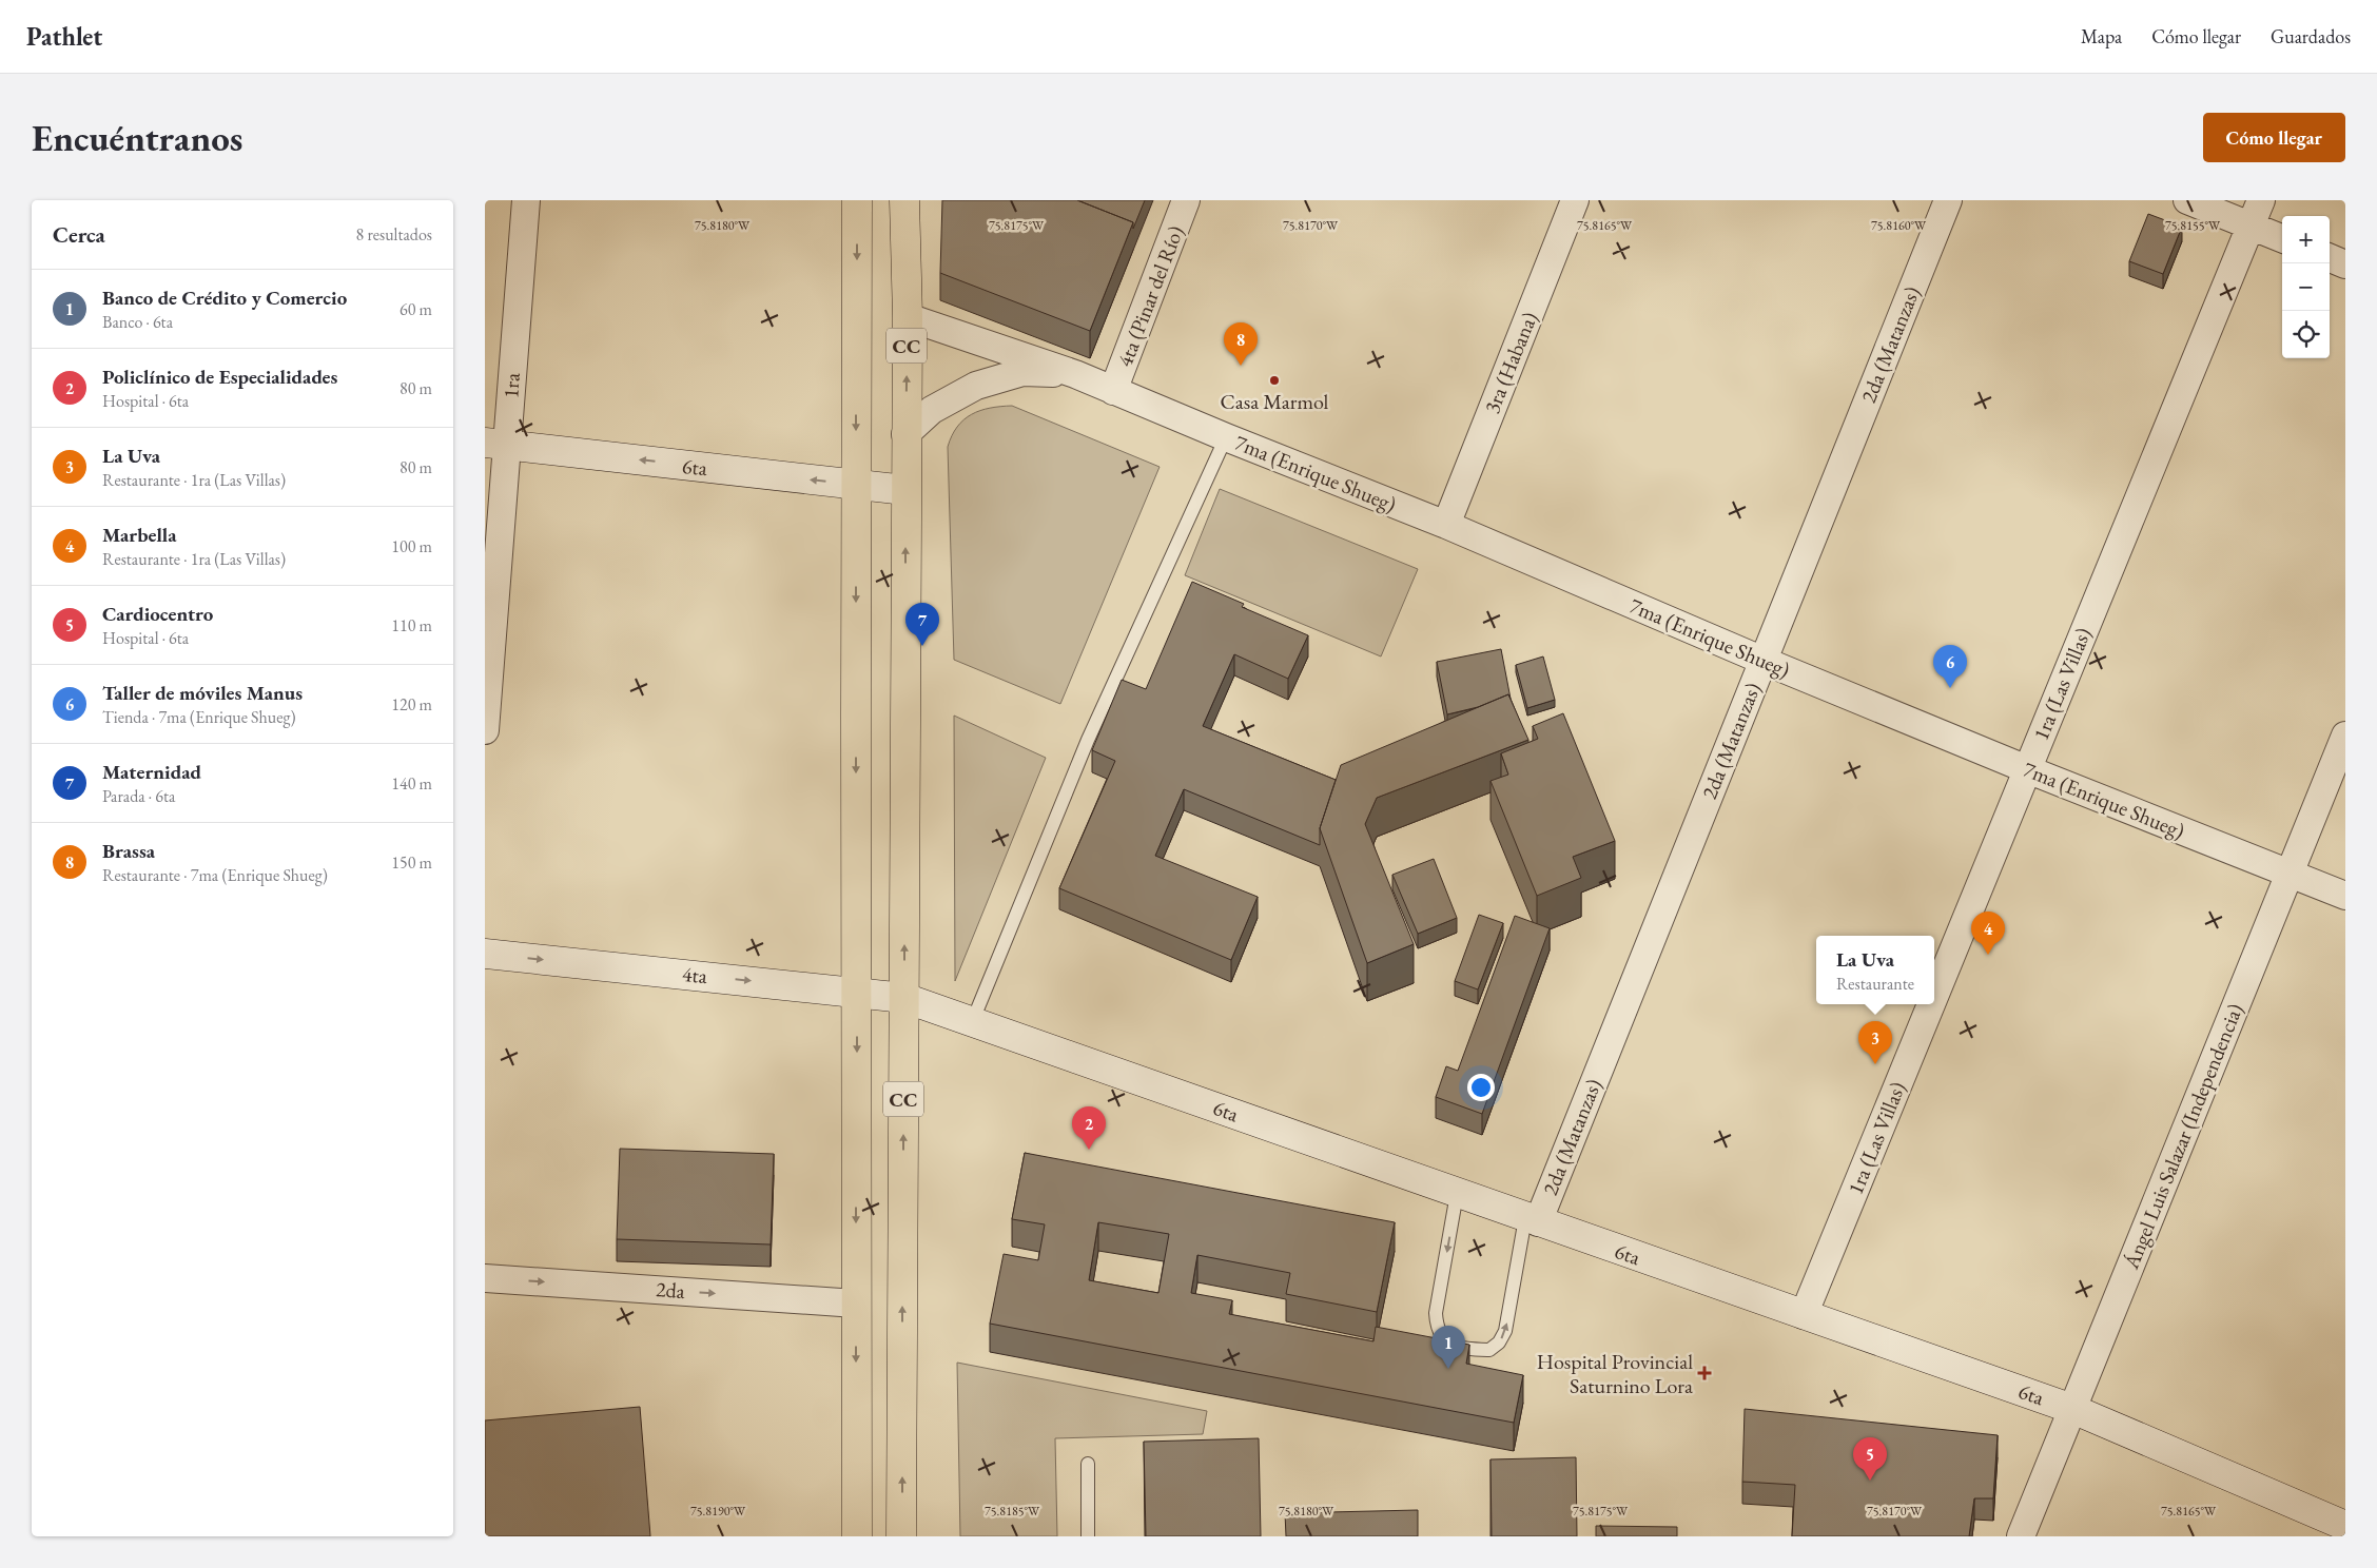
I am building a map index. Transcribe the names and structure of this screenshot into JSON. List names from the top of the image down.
{
  "streets": {
    "main road": ["CC"],
    "street": [
      "4ta (Pinar del Río)",
      "2da (Matanzas)",
      "3ra (Habana)",
      "1ra",
      "6ta",
      "7ma (Enrique Shueg)",
      "1ra (Las Villas)",
      "4ta",
      "Ángel Luis Salazar (Independencia)",
      "2da"
    ]
  },
  "crossings": [
    ["4ta (Pinar del Río)", "7ma (Enrique Shueg)"],
    ["2da (Matanzas)", "6ta"],
    ["2da (Matanzas)", "7ma (Enrique Shueg)"],
    ["CC", "6ta"],
    ["CC", "7ma (Enrique Shueg)"],
    ["CC", "4ta"],
    ["CC", "2da"],
    ["3ra (Habana)", "7ma (Enrique Shueg)"],
    ["1ra", "6ta"],
    ["6ta", "1ra (Las Villas)"],
    ["6ta", "4ta"],
    ["6ta", "Ángel Luis Salazar (Independencia)"],
    ["7ma (Enrique Shueg)", "1ra (Las Villas)"],
    ["7ma (Enrique Shueg)", "Ángel Luis Salazar (Independencia)"]
  ],
  "one_way": ["4ta", "2da"],
  "places": {
    "other": ["Casa Marmol"],
    "health": ["Hospital Provincial Saturnino Lora"]
  },
  "page": {
    "header": "Pathlet",
    "nav": ["Mapa", "Cómo llegar", "Guardados"],
    "buttons": "Cómo llegar",
    "title": "Encuéntranos",
    "heading": ["Cerca", "8 resultados"],
    "map_buttons": ["+", "−"],
    "list": [
      {
        "mark": "1",
        "name": "Banco de Crédito y Comercio",
        "note": "Banco · 6ta",
        "value": "60 m"
      },
      {
        "mark": "2",
        "name": "Policlínico de Especialidades",
        "note": "Hospital · 6ta",
        "value": "80 m"
      },
      {
        "mark": "3",
        "name": "La Uva",
        "note": "Restaurante · 1ra (Las Villas)",
        "value": "80 m"
      },
      {
        "mark": "4",
        "name": "Marbella",
        "note": "Restaurante · 1ra (Las Villas)",
        "value": "100 m"
      },
      {
        "mark": "5",
        "name": "Cardiocentro",
        "note": "Hospital · 6ta",
        "value": "110 m"
      },
      {
        "mark": "6",
        "name": "Taller de móviles Manus",
        "note": "Tienda · 7ma (Enrique Shueg)",
        "value": "120 m"
      },
      {
        "mark": "7",
        "name": "Maternidad",
        "note": "Parada · 6ta",
        "value": "140 m"
      },
      {
        "mark": "8",
        "name": "Brassa",
        "note": "Restaurante · 7ma (Enrique Shueg)",
        "value": "150 m"
      }
    ],
    "pins": [
      "8",
      "7",
      "6",
      "4",
      "3",
      "2",
      "1",
      "5"
    ],
    "popup": ["La Uva", "Restaurante"]
  },
  "coordinates": [
    "75.8180°W",
    "75.8175°W",
    "75.8170°W",
    "75.8165°W",
    "75.8160°W",
    "75.8155°W",
    "75.8190°W",
    "75.8185°W"
  ]
}
